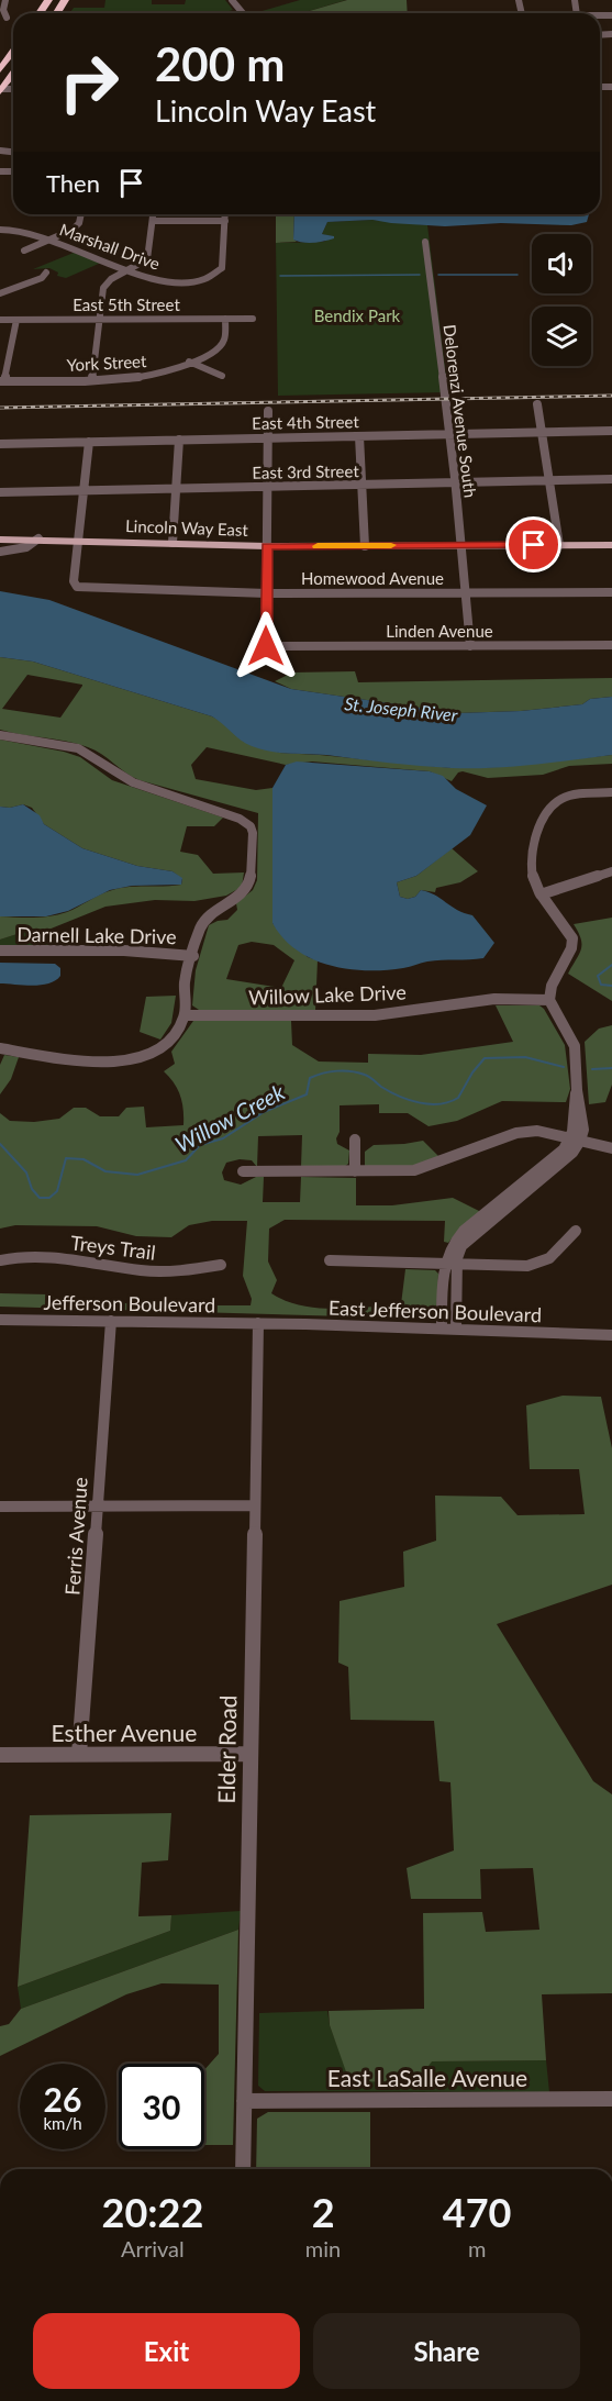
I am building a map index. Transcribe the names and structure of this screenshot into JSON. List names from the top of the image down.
{
  "streets": {
    "main road": ["Lincoln Way East"],
    "street": [
      "Marshall Drive",
      "East 5th Street",
      "York Street",
      "Delorenzi Avenue South",
      "East 4th Street",
      "East 3rd Street",
      "Homewood Avenue",
      "Linden Avenue",
      "Darnell Lake Drive",
      "Willow Lake Drive",
      "Treys Trail",
      "Jefferson Boulevard",
      "East Jefferson Boulevard",
      "Ferris Avenue",
      "Esther Avenue",
      "Elder Road",
      "East LaSalle Avenue"
    ]
  },
  "crossings": [
    ["East 5th Street", "York Street"],
    ["Delorenzi Avenue South", "East 4th Street"],
    ["Delorenzi Avenue South", "East 3rd Street"],
    ["Delorenzi Avenue South", "Lincoln Way East"],
    ["Delorenzi Avenue South", "Homewood Avenue"],
    ["Delorenzi Avenue South", "Linden Avenue"],
    ["Lincoln Way East", "Homewood Avenue"],
    ["Homewood Avenue", "Linden Avenue"],
    ["Jefferson Boulevard", "East Jefferson Boulevard"],
    ["Jefferson Boulevard", "Ferris Avenue"],
    ["Jefferson Boulevard", "Elder Road"],
    ["East Jefferson Boulevard", "Elder Road"],
    ["Ferris Avenue", "Esther Avenue"],
    ["Esther Avenue", "Elder Road"],
    ["Elder Road", "East LaSalle Avenue"]
  ],
  "water": ["St. Joseph River", "Willow Creek"],
  "parks": ["Bendix Park"],
  "page": {
    "turn": ["200 m", "Lincoln Way East"],
    "then": "Then",
    "speed": "26 km/h",
    "limit": "30",
    "eta": [
      "20:22",
      "Arrival",
      "2",
      "min",
      "470",
      "m"
    ],
    "buttons": ["Exit", "Share"]
  }
}
